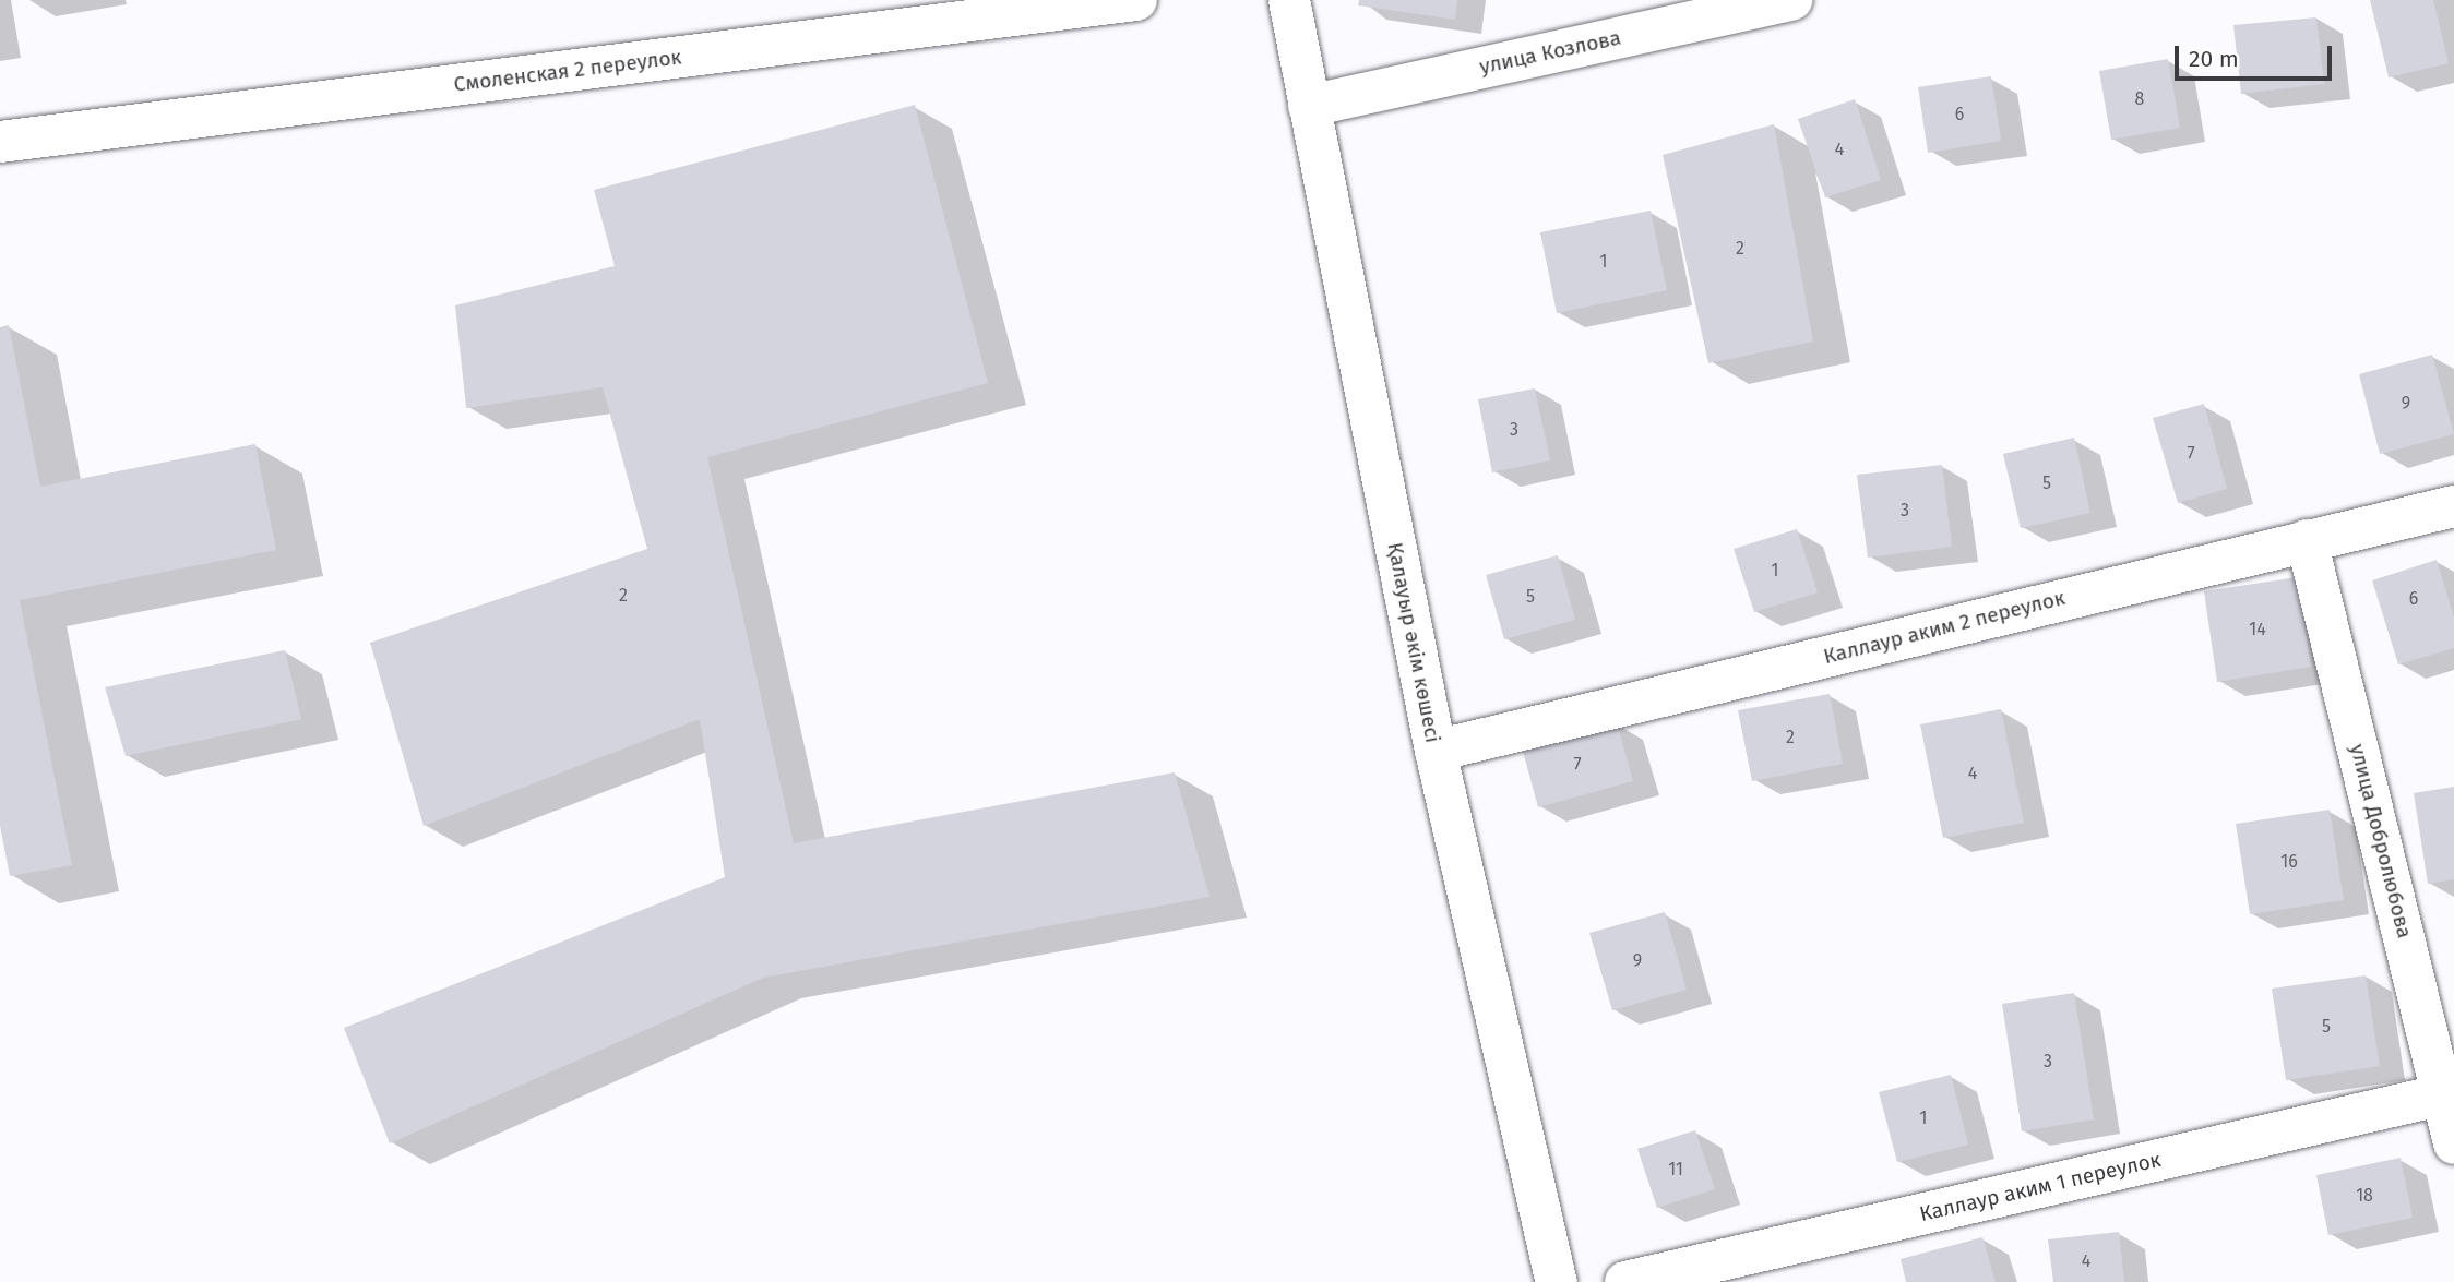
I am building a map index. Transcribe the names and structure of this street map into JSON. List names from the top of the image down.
{
  "streets": {
    "street": [
      "улица Козлова",
      "Смоленская 2 переулок",
      "Каллаур аким 2 переулок",
      "Қалауыр әкім көшесі",
      "улица Добролюбова",
      "Каллаур аким 1 переулок"
    ]
  },
  "crossings": [
    ["улица Козлова", "Қалауыр әкім көшесі"],
    ["Каллаур аким 2 переулок", "Қалауыр әкім көшесі"],
    ["Каллаур аким 2 переулок", "улица Добролюбова"],
    ["улица Добролюбова", "Каллаур аким 1 переулок"]
  ],
  "house_numbers": [
    "8",
    "6",
    "4",
    "2",
    "1",
    "9",
    "3",
    "7",
    "5",
    "3",
    "1",
    "2",
    "5",
    "6",
    "14",
    "2",
    "7",
    "4",
    "16",
    "9",
    "5",
    "3",
    "1",
    "11",
    "18",
    "4"
  ],
  "scale_bar": "20 m"
}
